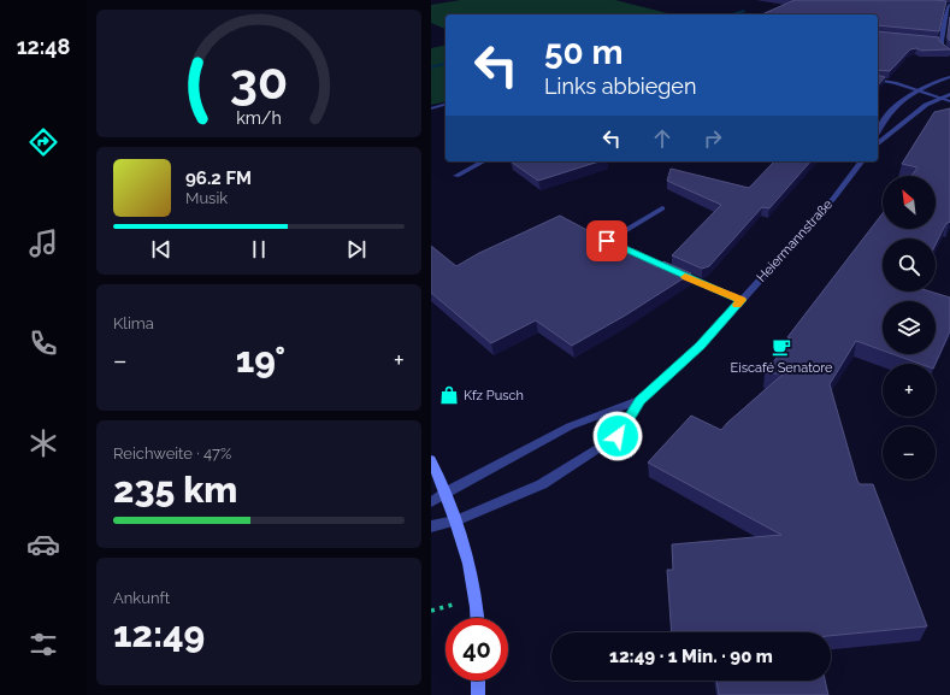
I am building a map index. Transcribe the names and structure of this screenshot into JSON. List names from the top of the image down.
{
  "streets": {
    "street": ["Heiermannstraße"]
  },
  "places": {
    "cafe": ["Eiscafé Senatore"],
    "shop": ["Kfz Pusch"]
  },
  "north": "top left",
  "page": {
    "tabs": "12:48",
    "turn": ["50 m", "Links abbiegen"],
    "song": ["96.2 FM", "Musik"],
    "map_buttons": ["+", "−"],
    "tile": [
      "Klima",
      ["Reichweite · 47%", "235 km"],
      ["Ankunft", "12:49"]
    ],
    "heat": ["−", "19°", "+"],
    "limit": "40",
    "trip": "12:49 · 1 Min. · 90 m",
    "gauge": ["30", "km/h"]
  }
}
